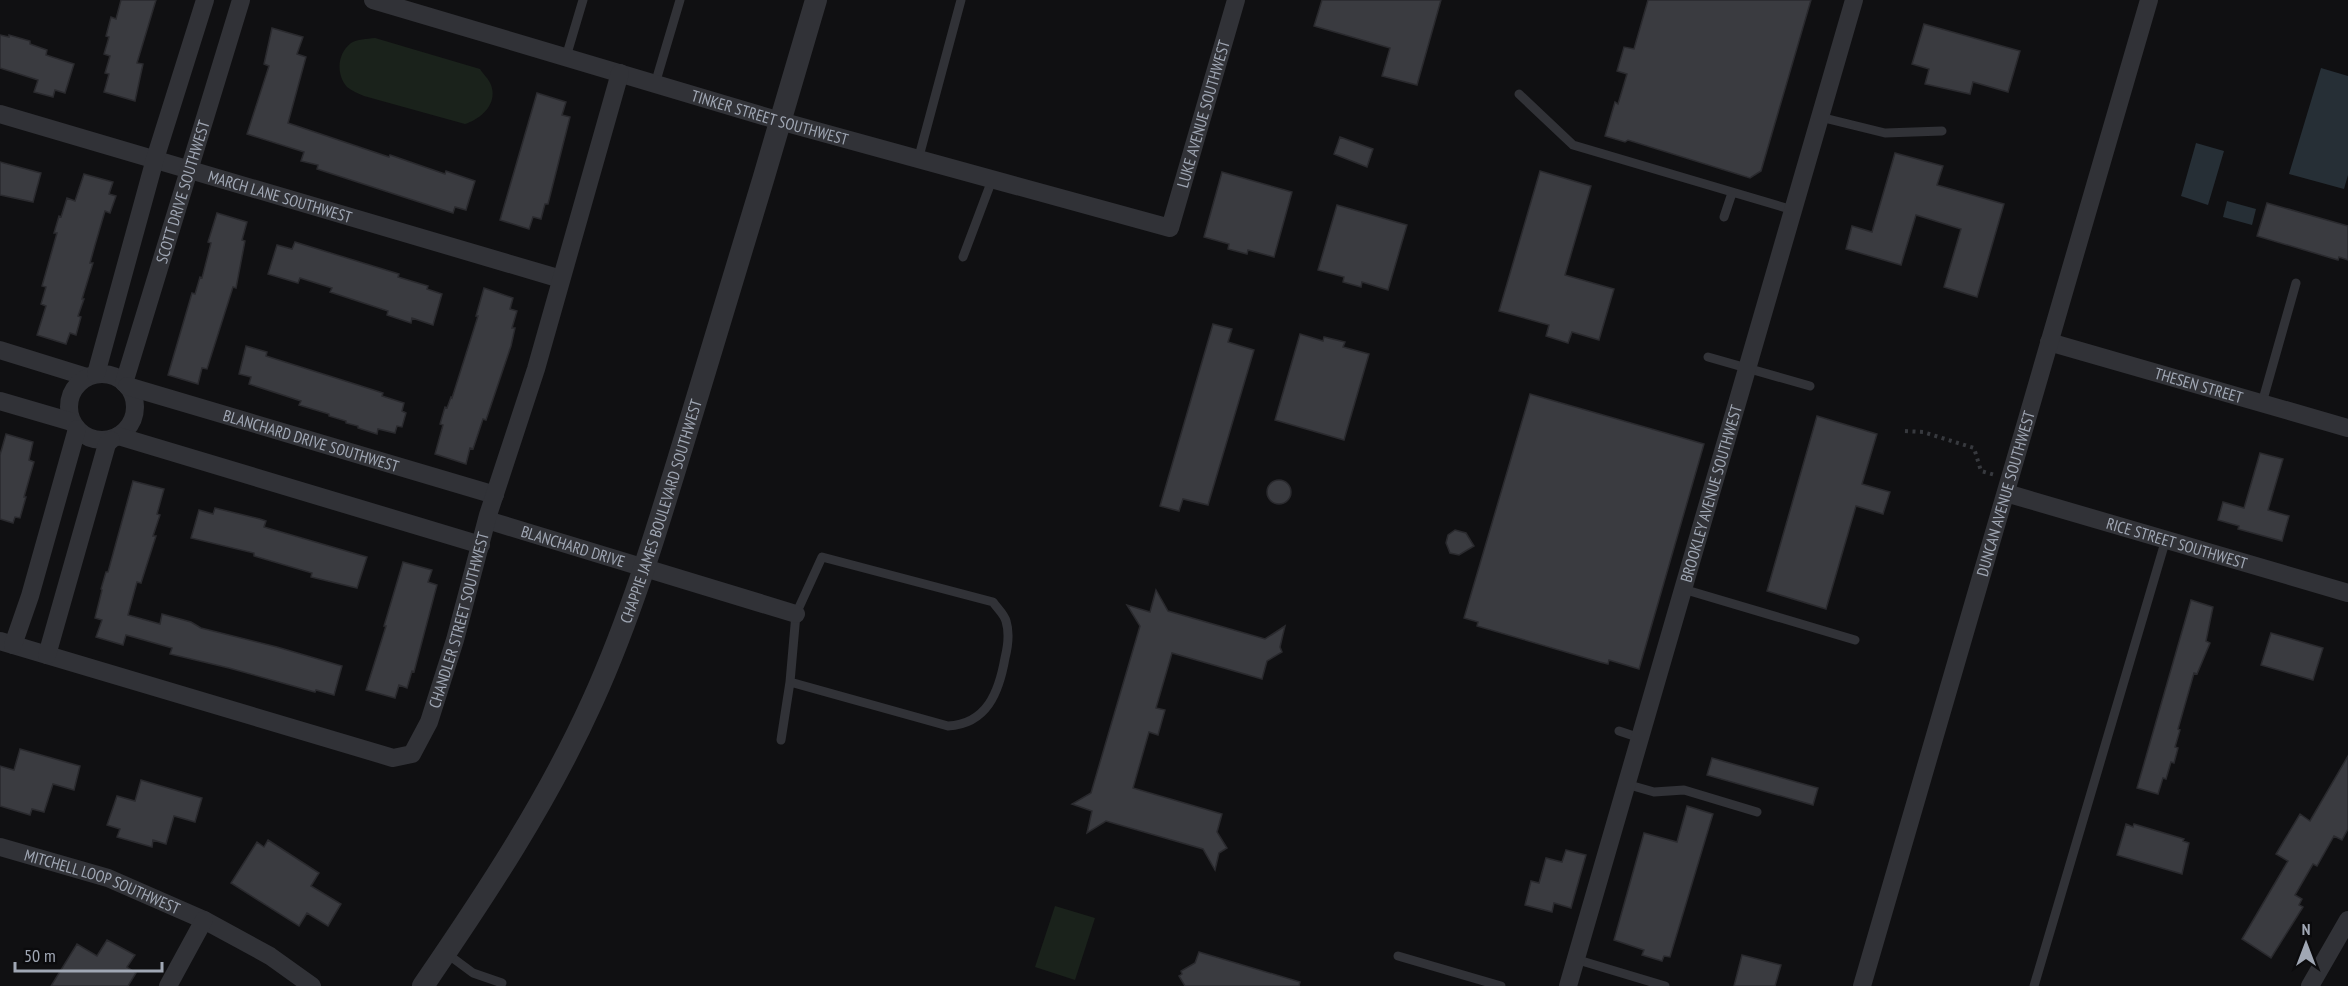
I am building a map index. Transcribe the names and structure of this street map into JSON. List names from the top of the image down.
{
  "streets": {
    "street": [
      "LUKE AVENUE SOUTHWEST",
      "TINKER STREET SOUTHWEST",
      "SCOTT DRIVE SOUTHWEST",
      "MARCH LANE SOUTHWEST",
      "THESEN STREET",
      "BLANCHARD DRIVE SOUTHWEST",
      "BROOKLEY AVENUE SOUTHWEST",
      "DUNCAN AVENUE SOUTHWEST",
      "CHAPPIE JAMES BOULEVARD SOUTHWEST",
      "RICE STREET SOUTHWEST",
      "BLANCHARD DRIVE",
      "CHANDLER STREET SOUTHWEST",
      "MITCHELL LOOP SOUTHWEST"
    ]
  },
  "crossings": [
    ["LUKE AVENUE SOUTHWEST", "TINKER STREET SOUTHWEST"],
    ["TINKER STREET SOUTHWEST", "CHAPPIE JAMES BOULEVARD SOUTHWEST"],
    ["TINKER STREET SOUTHWEST", "CHANDLER STREET SOUTHWEST"],
    ["SCOTT DRIVE SOUTHWEST", "MARCH LANE SOUTHWEST"],
    ["SCOTT DRIVE SOUTHWEST", "BLANCHARD DRIVE SOUTHWEST"],
    ["MARCH LANE SOUTHWEST", "CHANDLER STREET SOUTHWEST"],
    ["THESEN STREET", "DUNCAN AVENUE SOUTHWEST"],
    ["BLANCHARD DRIVE SOUTHWEST", "CHANDLER STREET SOUTHWEST"],
    ["DUNCAN AVENUE SOUTHWEST", "RICE STREET SOUTHWEST"],
    ["CHAPPIE JAMES BOULEVARD SOUTHWEST", "BLANCHARD DRIVE"],
    ["BLANCHARD DRIVE", "CHANDLER STREET SOUTHWEST"]
  ],
  "scale_bar": "50 m",
  "north": "top"
}
